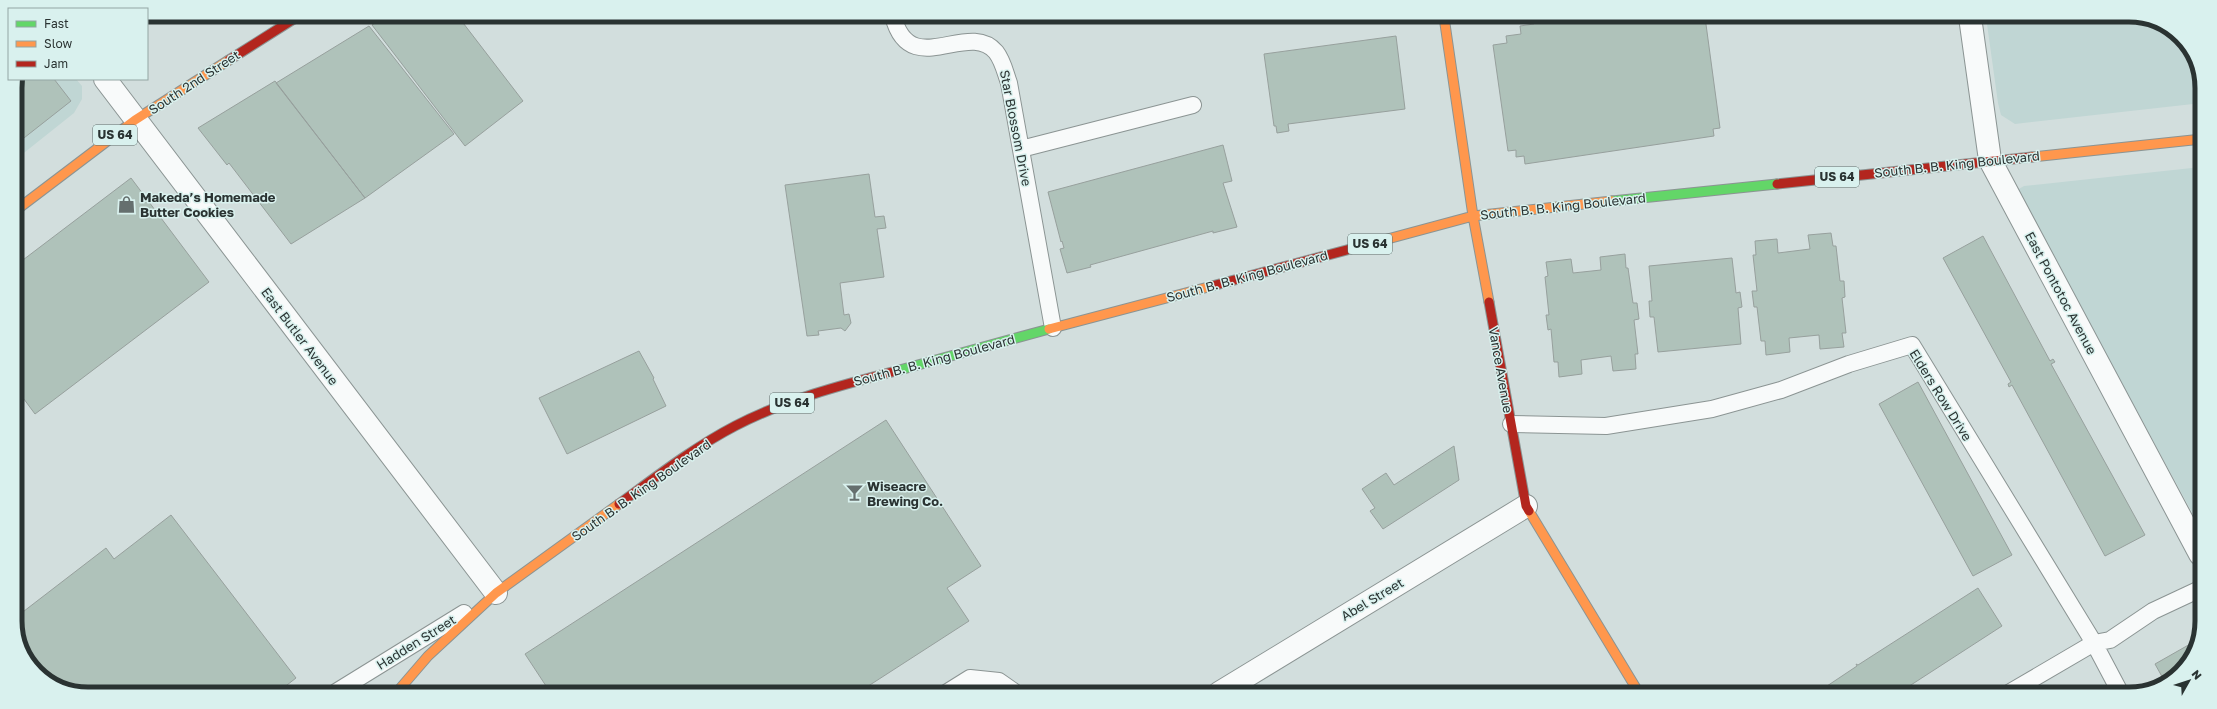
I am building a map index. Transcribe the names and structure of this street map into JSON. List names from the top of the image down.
{
  "streets": {
    "main road": [
      "South 2nd Street",
      "US 64",
      "South B. B. King Boulevard",
      "Vance Avenue"
    ],
    "street": ["East Pontotoc Avenue", "East Butler Avenue", "Abel Street"],
    "lane": ["Star Blossom Drive", "Elders Row Drive", "Hadden Street"]
  },
  "crossings": [
    ["South 2nd Street", "East Butler Avenue"],
    ["Star Blossom Drive", "South B. B. King Boulevard"],
    ["South B. B. King Boulevard", "East Pontotoc Avenue"],
    ["South B. B. King Boulevard", "East Butler Avenue"],
    ["South B. B. King Boulevard", "Vance Avenue"],
    ["South B. B. King Boulevard", "Hadden Street"],
    ["East Butler Avenue", "Hadden Street"],
    ["Vance Avenue", "Elders Row Drive"],
    ["Vance Avenue", "Abel Street"]
  ],
  "places": {
    "shop": ["Makeda’s Homemade Butter Cookies"],
    "bar": ["Wiseacre Brewing Co."]
  },
  "legend": ["Fast", "Slow", "Jam"],
  "north": "top right"
}
